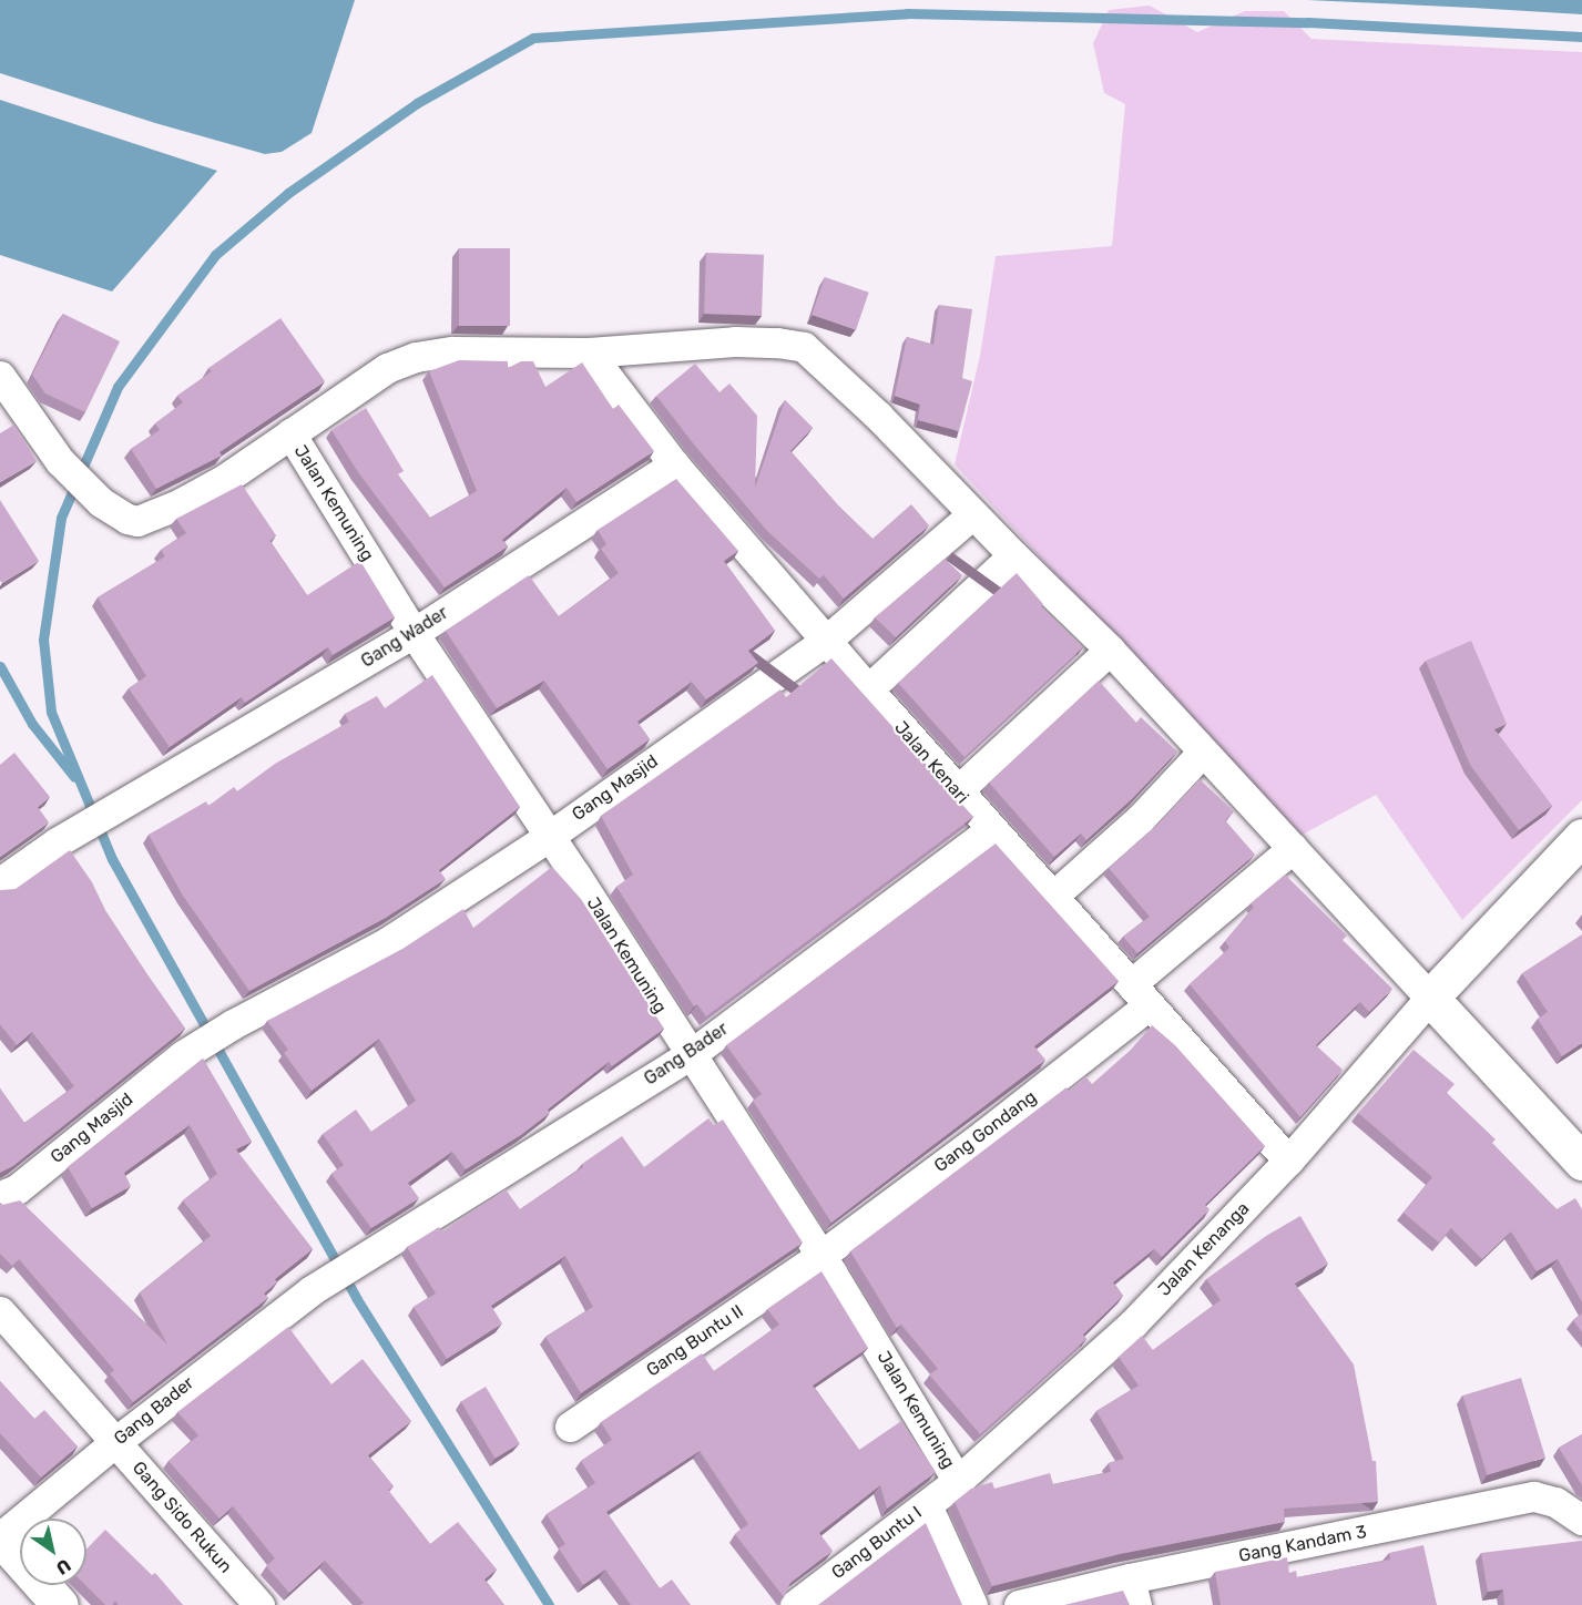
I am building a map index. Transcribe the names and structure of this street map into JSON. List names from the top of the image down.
{
  "streets": {
    "street": [
      "Jalan Kemuning",
      "Gang Wader",
      "Jalan Kenari",
      "Gang Masjid",
      "Gang Bader",
      "Gang Gondang",
      "Jalan Kenanga",
      "Gang Buntu II",
      "Gang Sido Rukun",
      "Gang Buntu I",
      "Gang Kandam 3"
    ]
  },
  "crossings": [
    ["Jalan Kemuning", "Gang Wader"],
    ["Jalan Kemuning", "Gang Masjid"],
    ["Jalan Kemuning", "Gang Bader"],
    ["Jalan Kemuning", "Gang Gondang"],
    ["Jalan Kemuning", "Jalan Kenanga"],
    ["Jalan Kemuning", "Gang Buntu II"],
    ["Jalan Kemuning", "Gang Buntu I"],
    ["Gang Wader", "Jalan Kenari"],
    ["Jalan Kenari", "Gang Masjid"],
    ["Jalan Kenari", "Gang Bader"],
    ["Jalan Kenari", "Gang Gondang"],
    ["Jalan Kenari", "Jalan Kenanga"],
    ["Gang Bader", "Gang Sido Rukun"],
    ["Gang Gondang", "Gang Buntu II"],
    ["Jalan Kenanga", "Gang Buntu I"]
  ],
  "north": "bottom right"
}
